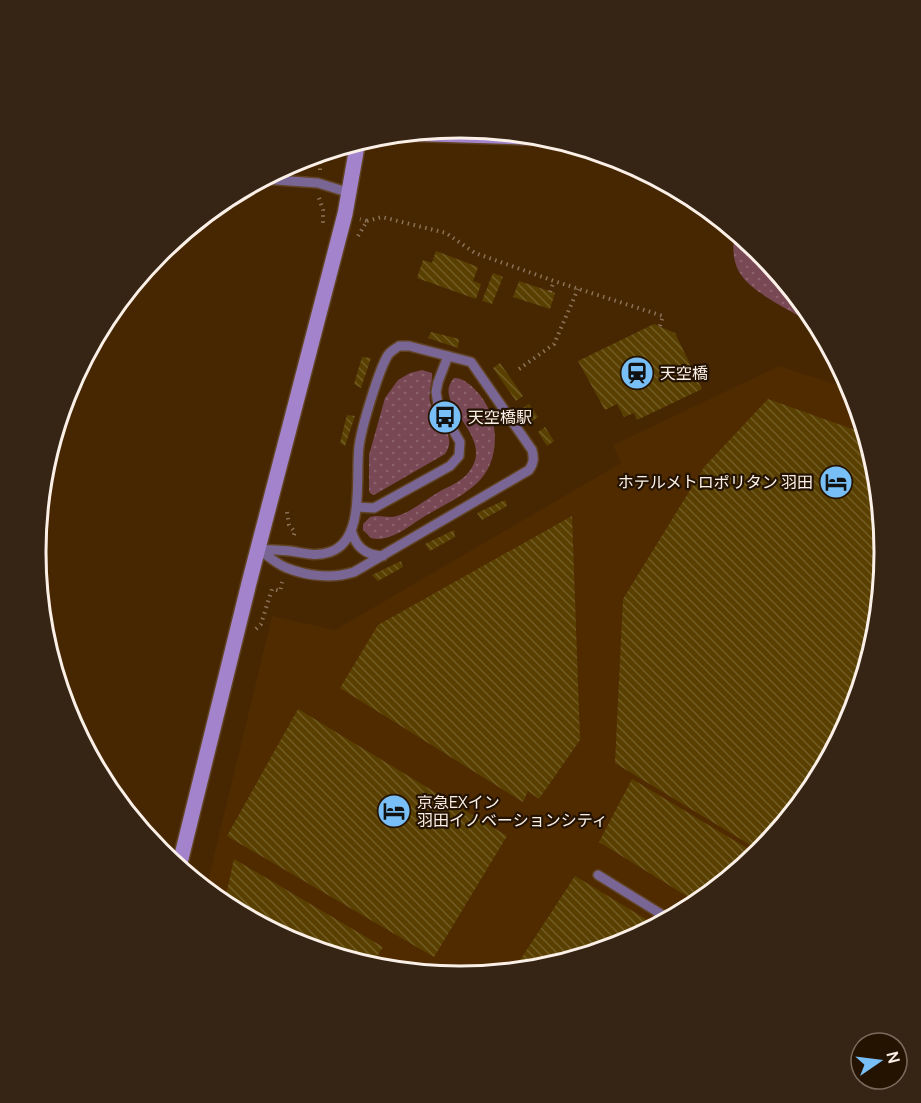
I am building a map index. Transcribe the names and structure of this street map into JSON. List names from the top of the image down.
{
  "places": {
    "station": ["天空橋"],
    "bus stop": ["天空橋駅"],
    "hotel": ["ホテルメトロポリタン 羽田", "京急EXイン 羽田イノベーションシティ"]
  },
  "north": "right"
}
